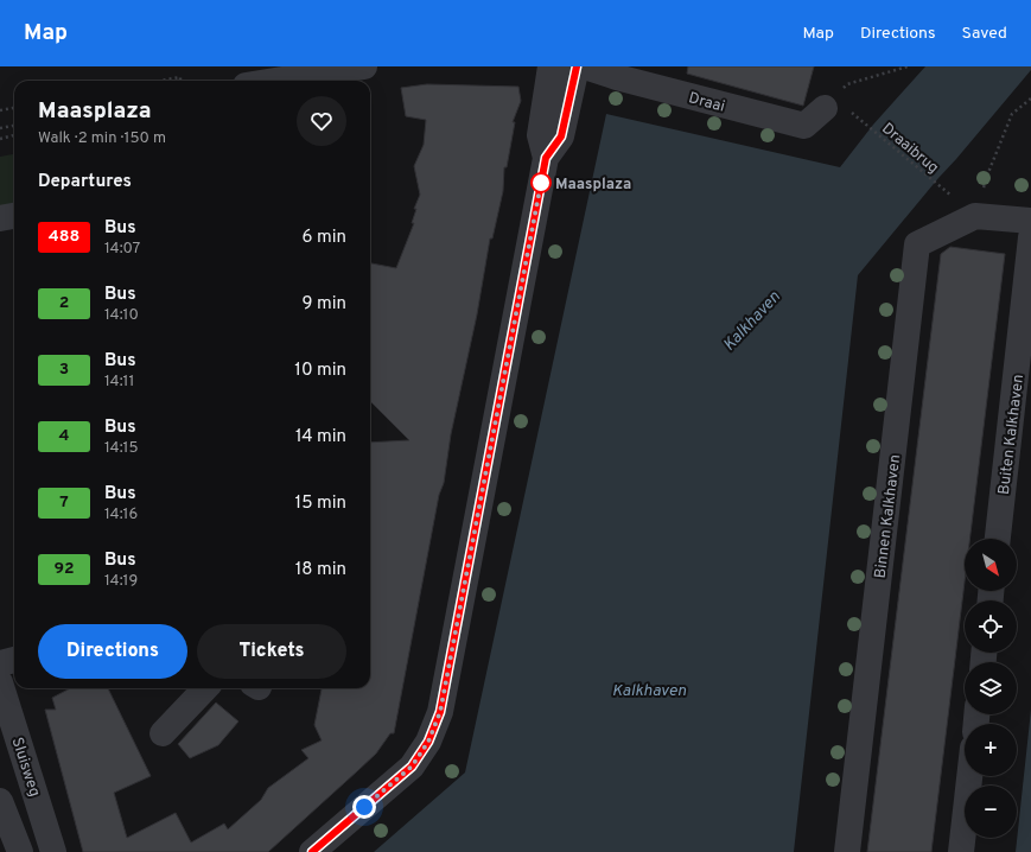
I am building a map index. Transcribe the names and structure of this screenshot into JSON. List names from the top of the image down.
{
  "streets": {
    "street": [
      "Draai",
      "Buiten Kalkhaven",
      "Binnen Kalkhaven",
      "Sluisweg"
    ],
    "path": ["Draaibrug"]
  },
  "crossings": [
    ["Draaibrug", "Binnen Kalkhaven"]
  ],
  "water": ["Kalkhaven"],
  "places": ["Maasplaza"],
  "lines": ["bus line 488"],
  "north": "bottom right",
  "page": {
    "header": "Map",
    "nav": ["Map", "Directions", "Saved"],
    "heading": [
      ["Maasplaza", "Walk · 2 min · 150 m"],
      "Departures"
    ],
    "list": [
      {
        "mark": "488",
        "name": "Bus",
        "note": "14:07",
        "value": "6 min"
      },
      {
        "mark": "2",
        "name": "Bus",
        "note": "14:10",
        "value": "9 min"
      },
      {
        "mark": "3",
        "name": "Bus",
        "note": "14:11",
        "value": "10 min"
      },
      {
        "mark": "4",
        "name": "Bus",
        "note": "14:15",
        "value": "14 min"
      },
      {
        "mark": "7",
        "name": "Bus",
        "note": "14:16",
        "value": "15 min"
      },
      {
        "mark": "92",
        "name": "Bus",
        "note": "14:19",
        "value": "18 min"
      }
    ],
    "map_buttons": ["+", "−"],
    "buttons": ["Directions", "Tickets"]
  }
}
